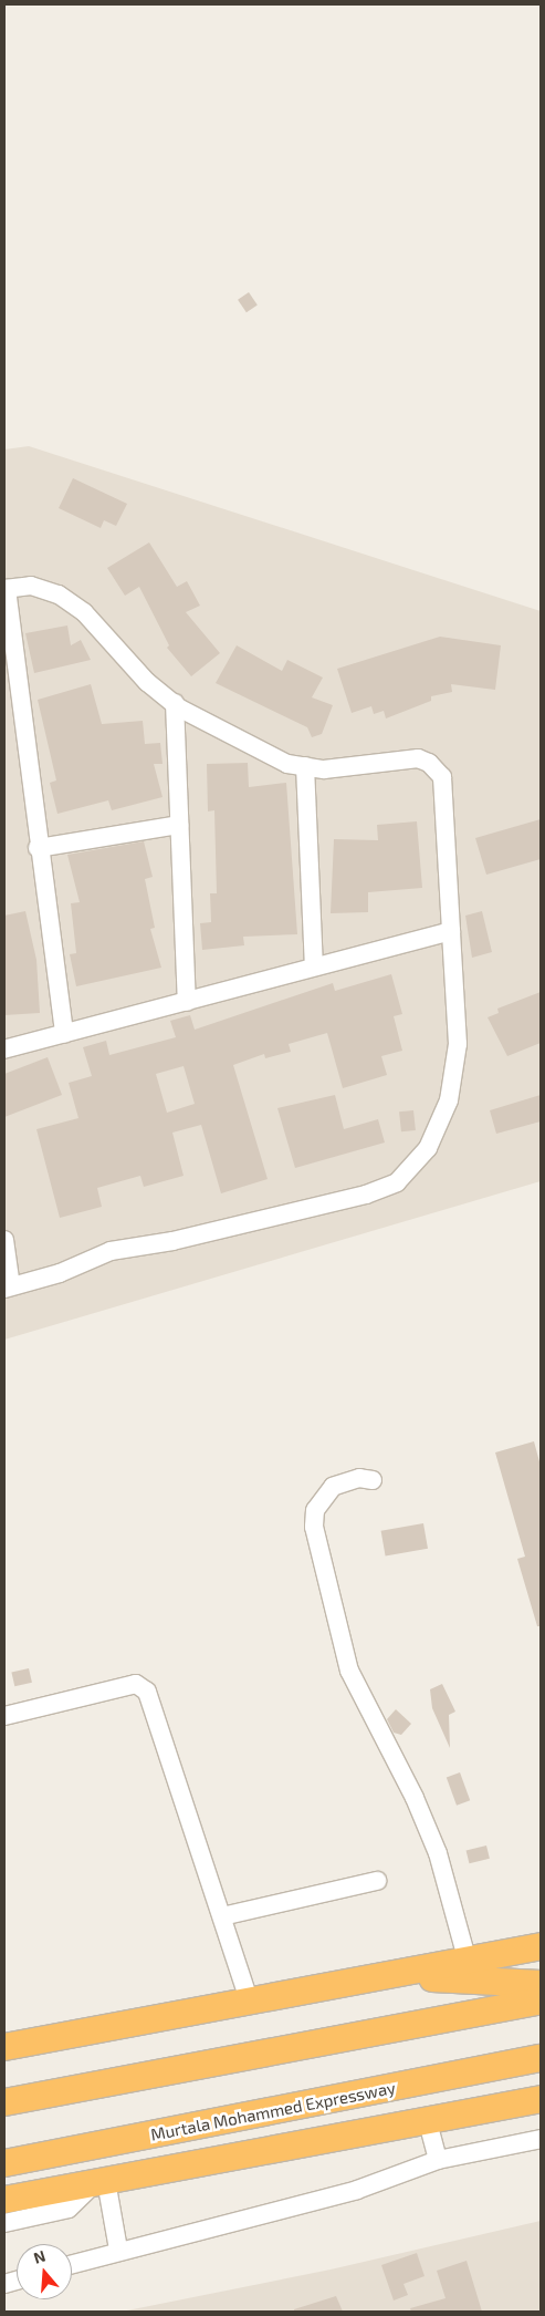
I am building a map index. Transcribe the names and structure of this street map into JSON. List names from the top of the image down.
{
  "streets": {
    "highway": ["Murtala Mohammed Expressway"]
  },
  "north": "top"
}
